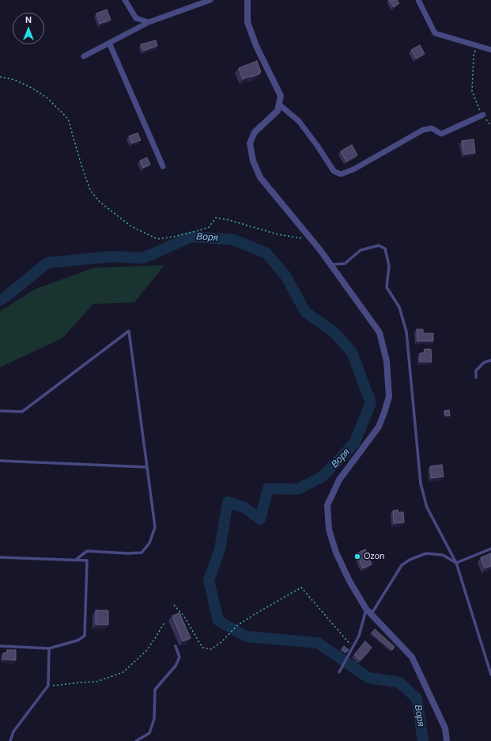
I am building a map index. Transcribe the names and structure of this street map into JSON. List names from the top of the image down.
{
  "water": ["Воря"],
  "places": ["Ozon"],
  "north": "top"
}
